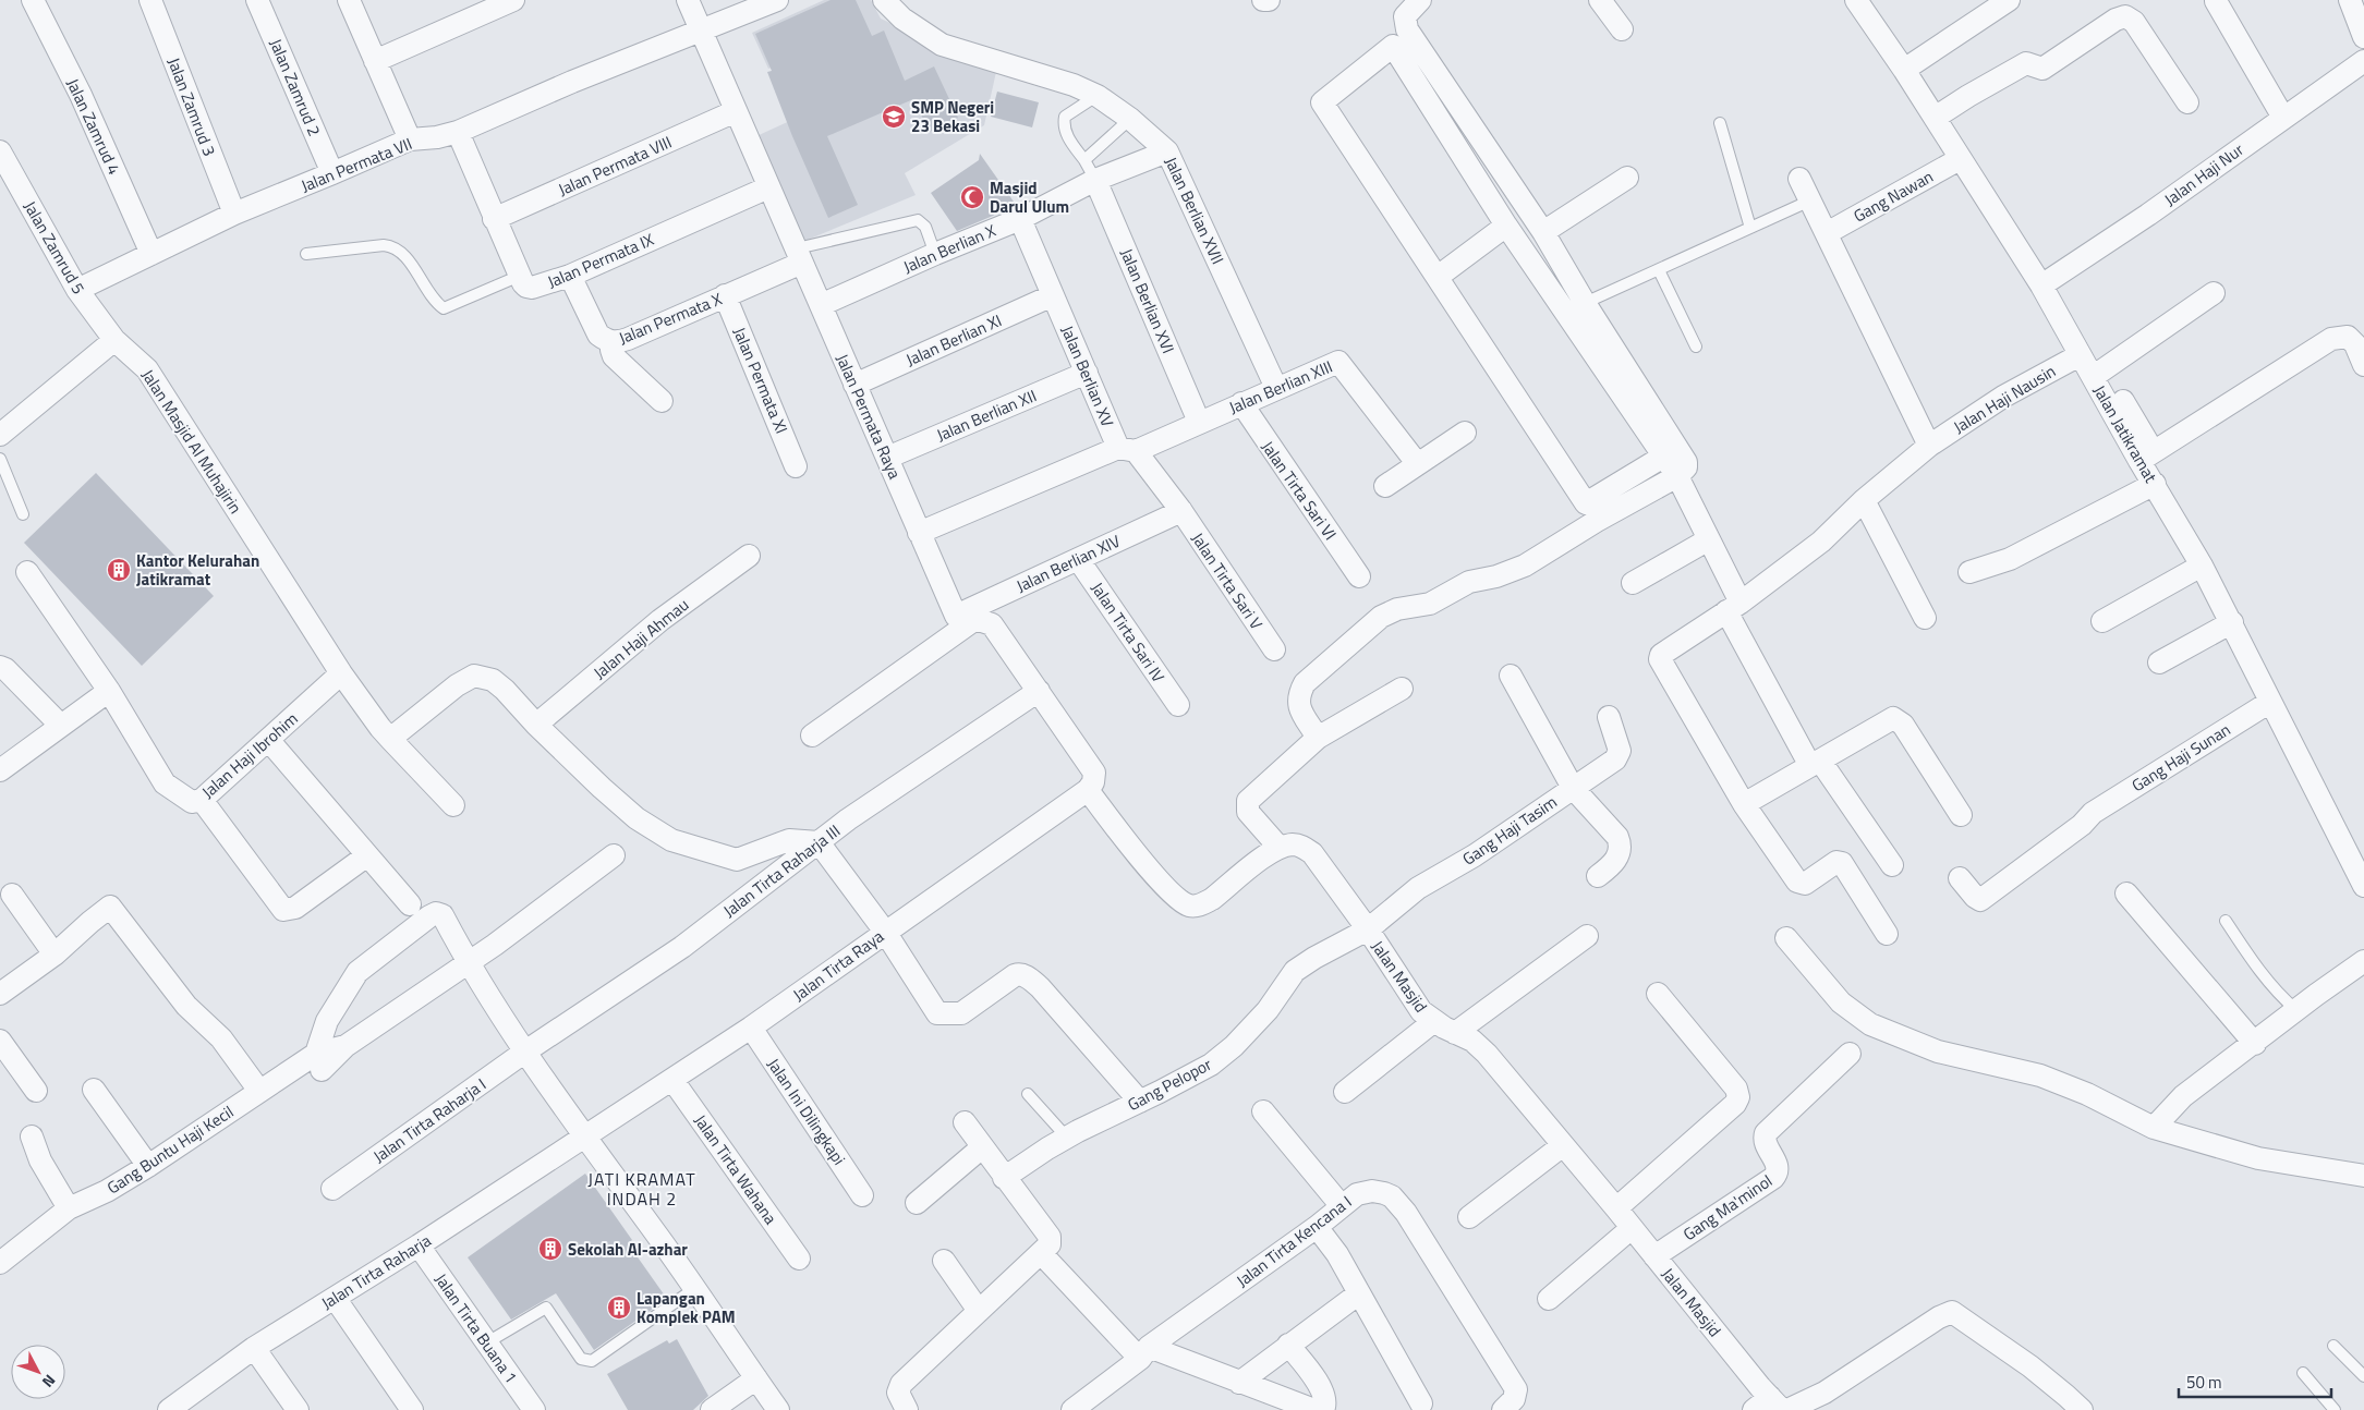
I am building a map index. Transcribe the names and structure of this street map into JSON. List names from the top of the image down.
{
  "streets": {
    "street": [
      "Jalan Zamrud 2",
      "Jalan Zamrud 3",
      "Jalan Zamrud 4",
      "Jalan Permata VII",
      "Jalan Permata VIII",
      "Jalan Haji Nur",
      "Gang Nawan",
      "Jalan Berlian XVII",
      "Jalan Zamrud 5",
      "Jalan Berlian X",
      "Jalan Permata IX",
      "Jalan Berlian XVI",
      "Jalan Permata X",
      "Jalan Berlian XI",
      "Jalan Berlian XV",
      "Jalan Permata XI",
      "Jalan Berlian XIII",
      "Jalan Haji Nausin",
      "Jalan Berlian XII",
      "Jalan Permata Raya",
      "Jalan Jatikramat",
      "Jalan Masjid Al Muhajirin",
      "Jalan Tirta Sari VI",
      "Jalan Berlian XIV",
      "Jalan Tirta Sari V",
      "Jalan Tirta Sari IV",
      "Jalan Haji Ahmau",
      "Jalan Haji Ibrohim",
      "Gang Haji Sunan",
      "Gang Haji Tasim",
      "Jalan Tirta Raharja III",
      "Jalan Tirta Raya",
      "Jalan Masjid",
      "Gang Pelopor",
      "Jalan Ini Dilingkapi",
      "Jalan Tirta Raharja I",
      "Gang Buntu Haji Kecil",
      "Jalan Tirta Wahana",
      "Gang Ma'minol",
      "Jalan Tirta Kencana I",
      "Jalan Tirta Raharja",
      "Jalan Tirta Buana 1"
    ]
  },
  "crossings": [
    ["Jalan Zamrud 2", "Jalan Permata VII"],
    ["Jalan Zamrud 3", "Jalan Permata VII"],
    ["Jalan Zamrud 4", "Jalan Permata VII"],
    ["Jalan Permata VII", "Jalan Zamrud 5"],
    ["Jalan Permata VII", "Jalan Permata Raya"],
    ["Jalan Permata VIII", "Jalan Permata Raya"],
    ["Jalan Haji Nur", "Jalan Jatikramat"],
    ["Gang Nawan", "Jalan Jatikramat"],
    ["Jalan Berlian XVII", "Jalan Berlian X"],
    ["Jalan Berlian XVII", "Jalan Berlian XIII"],
    ["Jalan Zamrud 5", "Jalan Masjid Al Muhajirin"],
    ["Jalan Berlian X", "Jalan Berlian XVI"],
    ["Jalan Berlian X", "Jalan Berlian XV"],
    ["Jalan Berlian X", "Jalan Permata Raya"],
    ["Jalan Permata IX", "Jalan Permata X"],
    ["Jalan Permata IX", "Jalan Permata Raya"],
    ["Jalan Berlian XVI", "Jalan Berlian XIII"],
    ["Jalan Permata X", "Jalan Permata XI"],
    ["Jalan Permata X", "Jalan Permata Raya"],
    ["Jalan Berlian XI", "Jalan Berlian XV"],
    ["Jalan Berlian XI", "Jalan Permata Raya"],
    ["Jalan Berlian XV", "Jalan Berlian XIII"],
    ["Jalan Berlian XV", "Jalan Berlian XII"],
    ["Jalan Berlian XV", "Jalan Berlian XIV"],
    ["Jalan Berlian XV", "Jalan Tirta Sari V"],
    ["Jalan Berlian XIII", "Jalan Permata Raya"],
    ["Jalan Berlian XIII", "Jalan Tirta Sari VI"],
    ["Jalan Haji Nausin", "Jalan Jatikramat"],
    ["Jalan Berlian XII", "Jalan Permata Raya"],
    ["Jalan Permata Raya", "Jalan Berlian XIV"],
    ["Jalan Jatikramat", "Gang Haji Sunan"],
    ["Jalan Masjid Al Muhajirin", "Jalan Haji Ibrohim"],
    ["Jalan Berlian XIV", "Jalan Tirta Sari V"],
    ["Jalan Berlian XIV", "Jalan Tirta Sari IV"],
    ["Gang Haji Tasim", "Jalan Masjid"],
    ["Gang Haji Tasim", "Gang Pelopor"],
    ["Jalan Tirta Raharja III", "Jalan Tirta Raharja I"],
    ["Jalan Tirta Raya", "Jalan Ini Dilingkapi"],
    ["Jalan Tirta Raya", "Jalan Tirta Wahana"],
    ["Jalan Tirta Raya", "Jalan Tirta Raharja"],
    ["Jalan Masjid", "Gang Pelopor"],
    ["Jalan Masjid", "Gang Ma'minol"],
    ["Jalan Tirta Raharja", "Jalan Tirta Buana 1"]
  ],
  "districts": ["JATI KRAMAT INDAH 2"],
  "places": {
    "school or university": ["SMP Negeri 23 Bekasi"],
    "mosque": ["Masjid Darul Ulum"],
    "building": ["Kantor Kelurahan Jatikramat", "Sekolah Al-azhar", "Lapangan Komplek PAM"]
  },
  "scale_bar": "50 m",
  "north": "bottom right"
}
